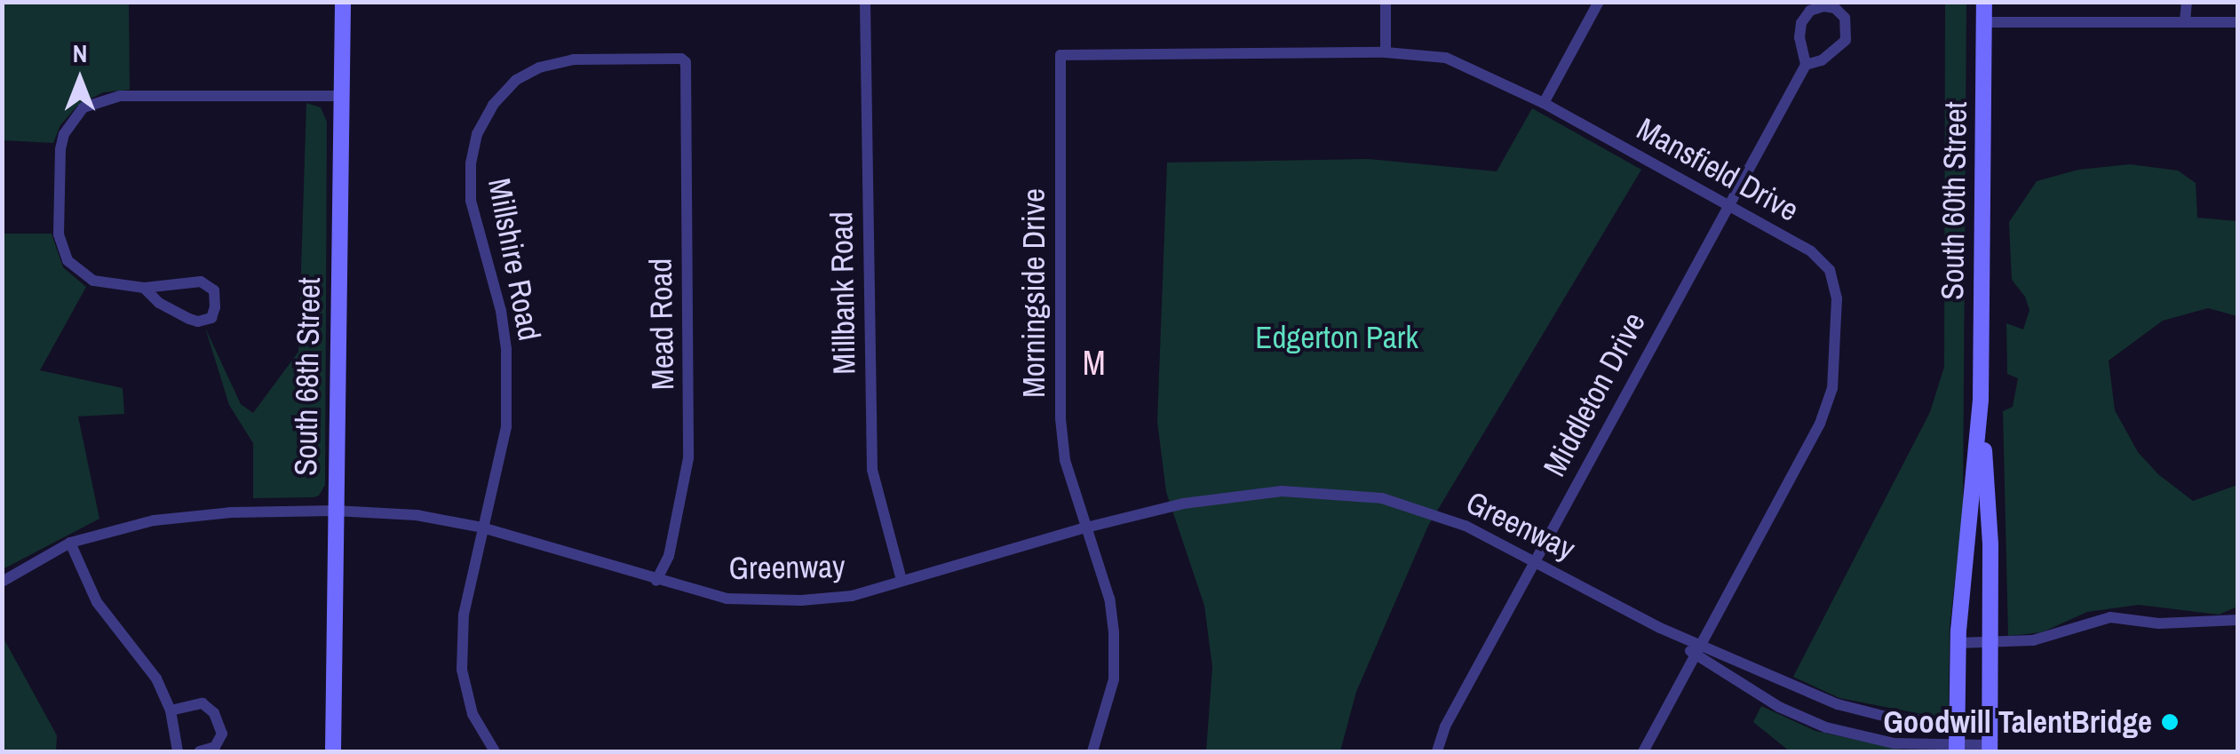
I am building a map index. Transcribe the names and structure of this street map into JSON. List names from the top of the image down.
{
  "streets": {
    "street": [
      "Mansfield Drive",
      "South 60th Street",
      "Millshire Road",
      "Millbank Road",
      "Morningside Drive",
      "Mead Road",
      "South 68th Street",
      "Middleton Drive",
      "Greenway"
    ]
  },
  "crossings": [
    ["Mansfield Drive", "Morningside Drive"],
    ["Mansfield Drive", "Middleton Drive"],
    ["Mansfield Drive", "Greenway"],
    ["South 60th Street", "Greenway"],
    ["Millshire Road", "Mead Road"],
    ["Millshire Road", "Greenway"],
    ["Millbank Road", "Greenway"],
    ["Morningside Drive", "Greenway"],
    ["Mead Road", "Greenway"],
    ["South 68th Street", "Greenway"],
    ["Middleton Drive", "Greenway"]
  ],
  "districts": ["M"],
  "parks": ["Edgerton Park"],
  "places": ["Goodwill TalentBridge"],
  "north": "top"
}
